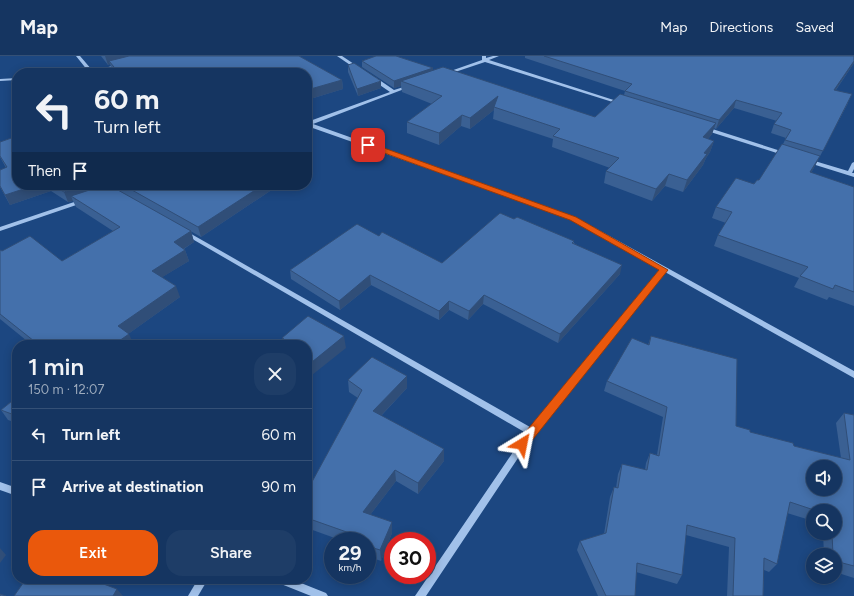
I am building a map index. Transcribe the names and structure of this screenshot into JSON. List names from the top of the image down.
{
  "page": {
    "header": "Map",
    "nav": ["Map", "Directions", "Saved"],
    "turn": ["60 m", "Turn left"],
    "then": "Then",
    "heading": ["1 min", "150 m · 12:07"],
    "list": [
      {
        "name": "Turn left",
        "value": "60 m"
      },
      {
        "name": "Arrive at destination",
        "value": "90 m"
      }
    ],
    "buttons": ["Exit", "Share"],
    "speed": "29 km/h",
    "limit": "30"
  }
}
